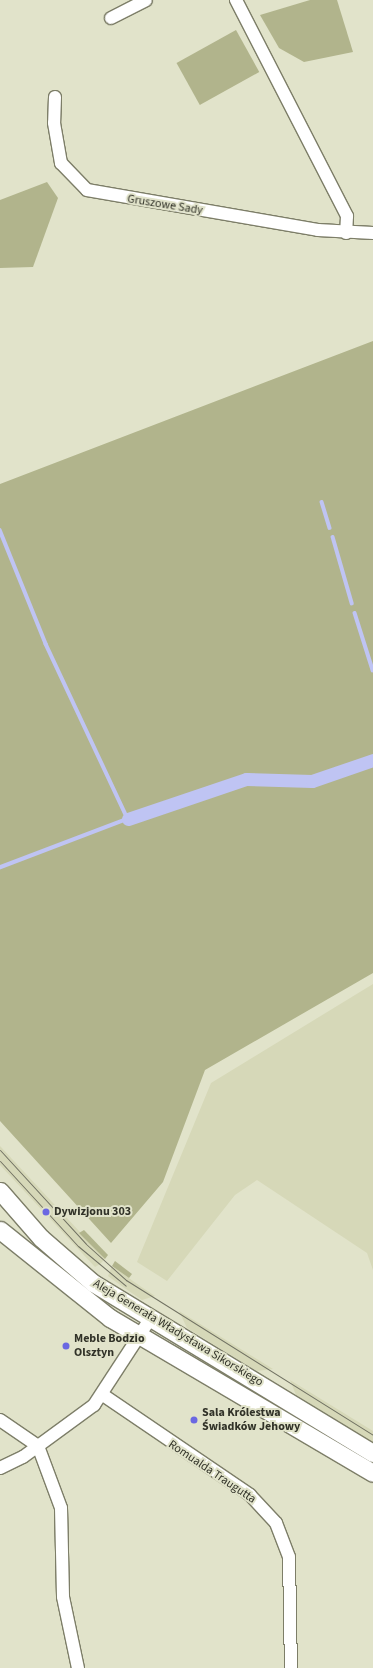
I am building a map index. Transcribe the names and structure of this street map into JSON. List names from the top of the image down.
{
  "streets": {
    "main road": ["Aleja Generała Władysława Sikorskiego"],
    "street": ["Gruszowe Sady", "Romualda Traugutta"]
  },
  "crossings": [
    ["Aleja Generała Władysława Sikorskiego", "Romualda Traugutta"]
  ],
  "places": ["Dywizjonu 303", "Meble Bodzio Olsztyn", "Sala Królestwa Świadków Jehowy"]
}
